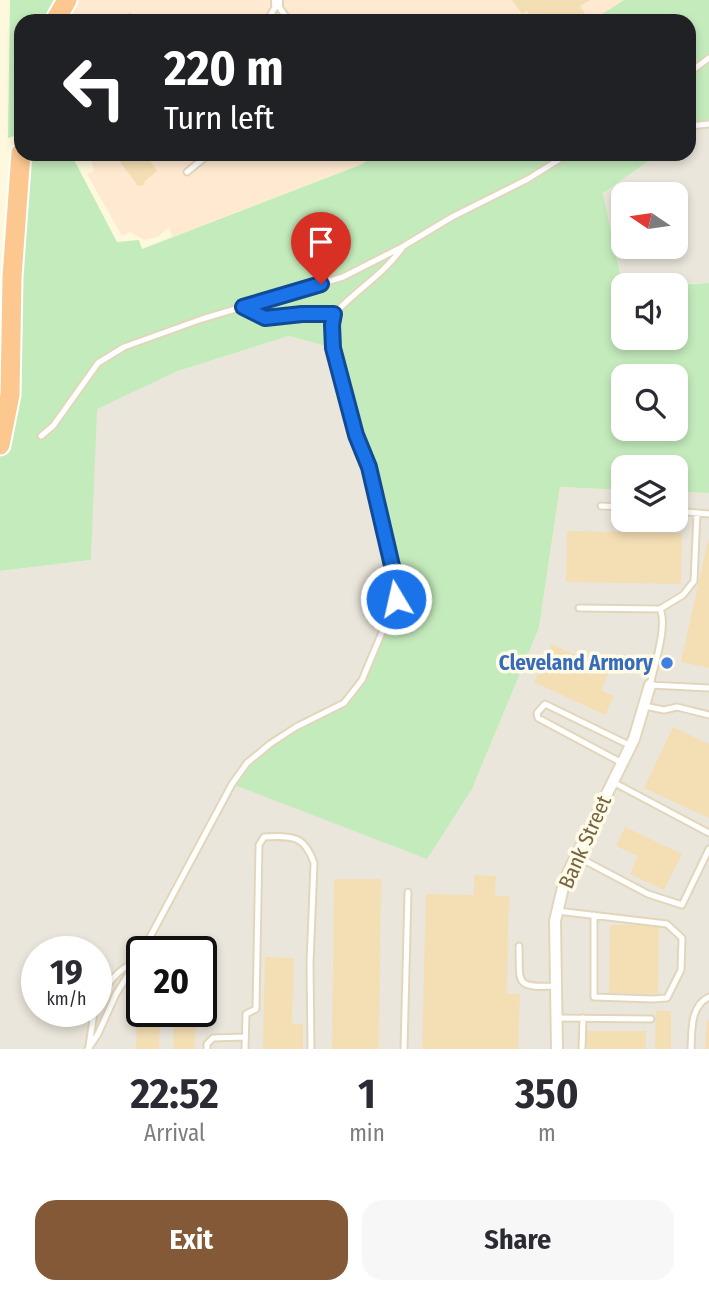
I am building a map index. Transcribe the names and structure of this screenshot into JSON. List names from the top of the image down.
{
  "streets": {
    "street": ["Bank Street"]
  },
  "places": ["Cleveland Armory"],
  "north": "left",
  "page": {
    "turn": ["220 m", "Turn left"],
    "speed": "19 km/h",
    "limit": "20",
    "eta": [
      "22:52",
      "Arrival",
      "1",
      "min",
      "350",
      "m"
    ],
    "buttons": ["Exit", "Share"]
  }
}
